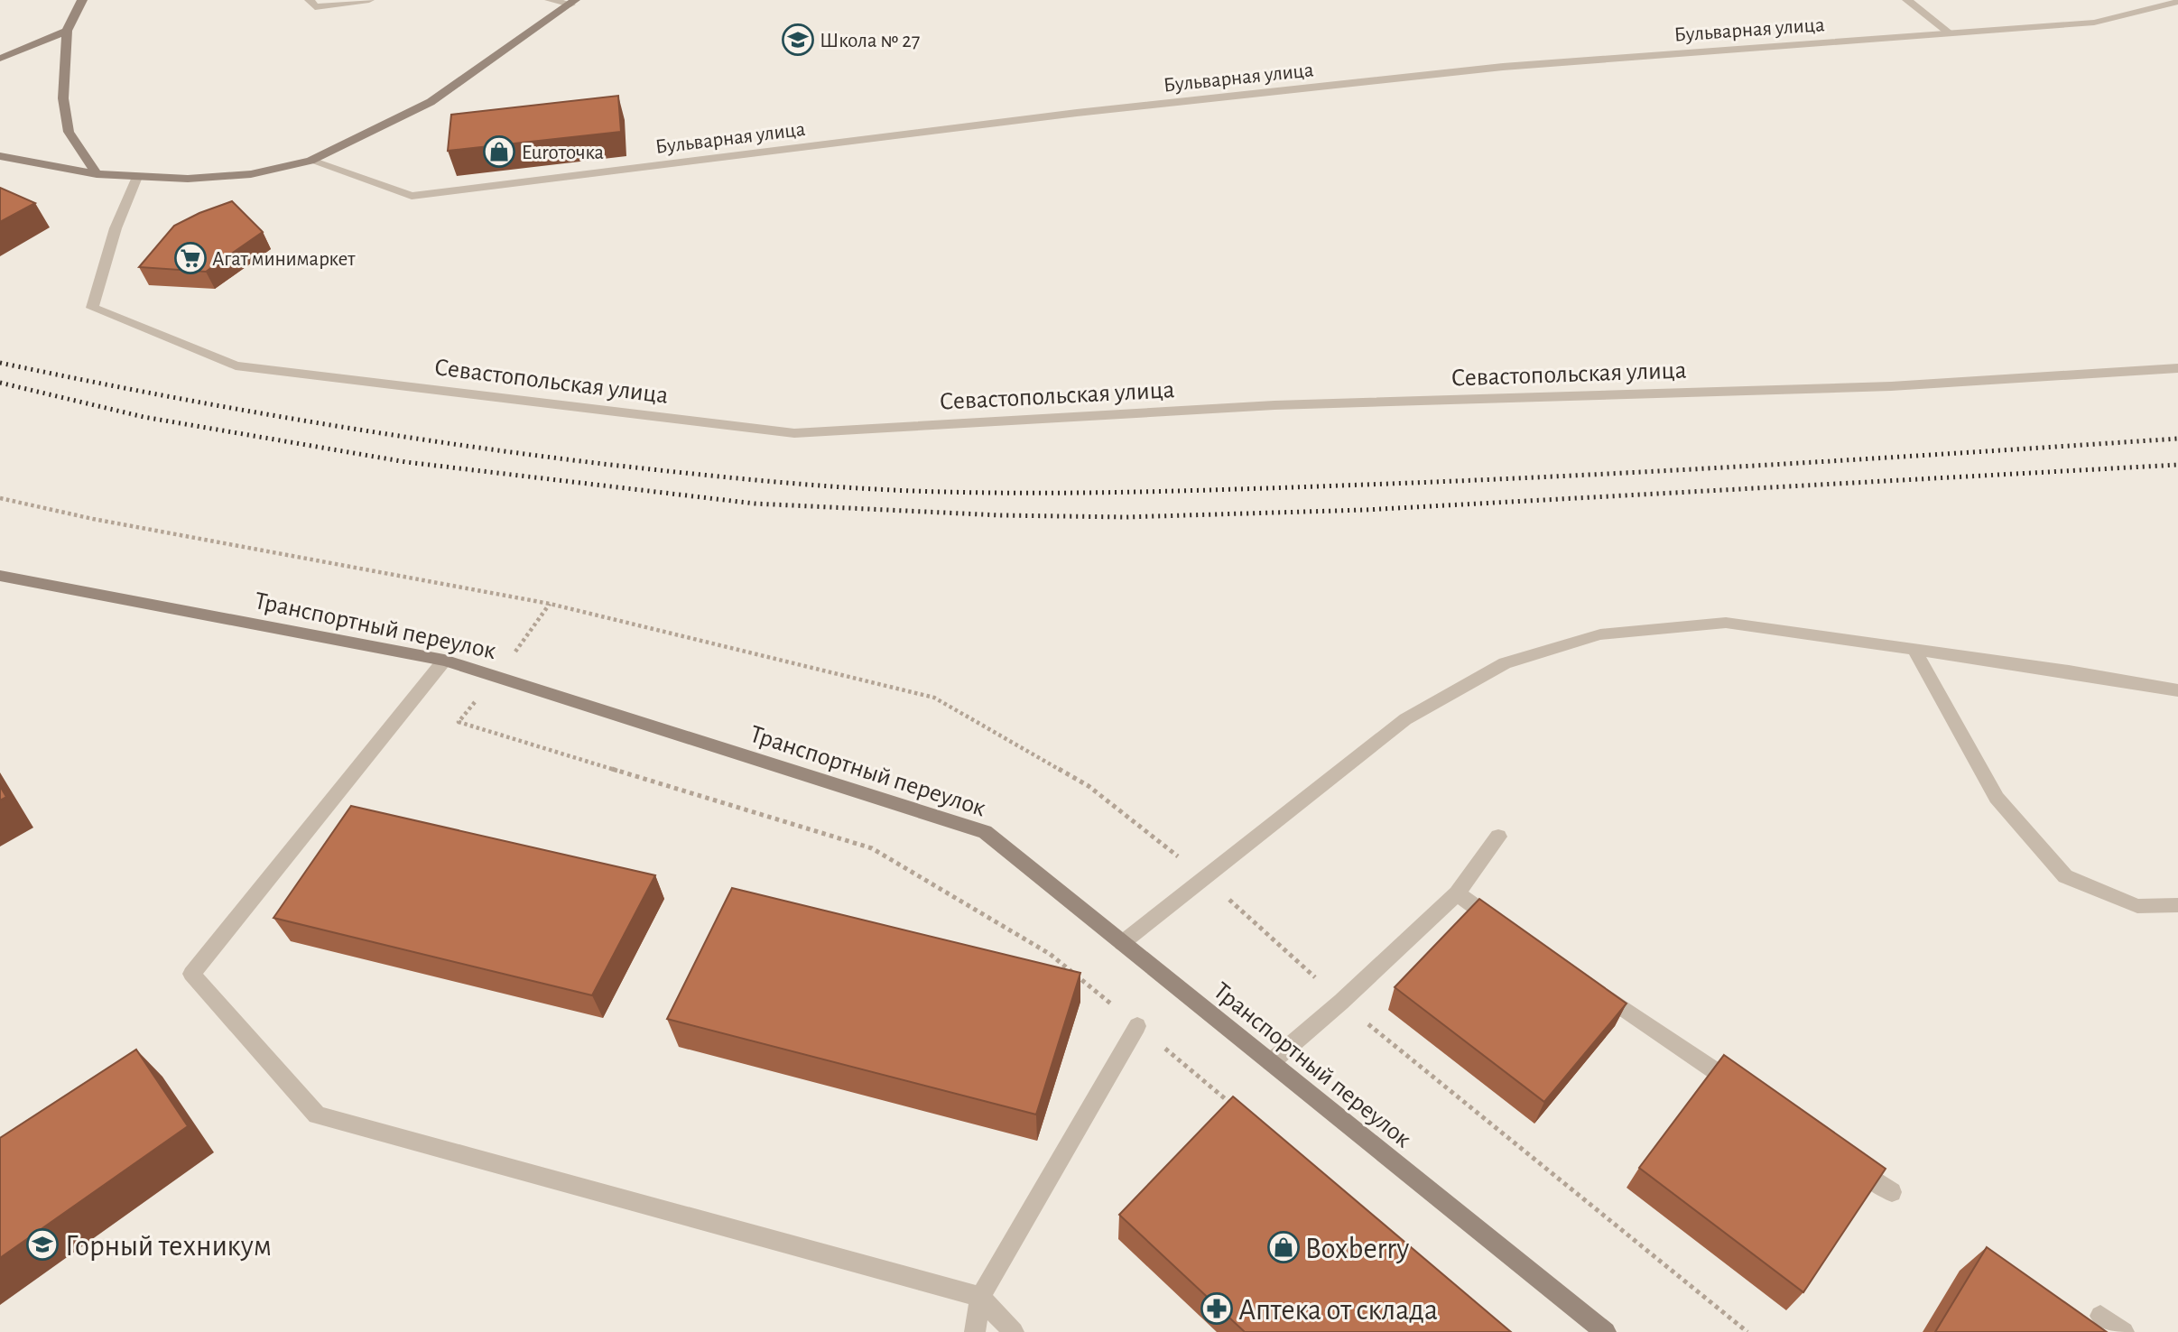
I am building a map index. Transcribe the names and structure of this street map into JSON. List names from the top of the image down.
{
  "streets": {
    "main road": ["Транспортный переулок"],
    "street": ["Бульварная улица", "Севастопольская улица"]
  },
  "places": {
    "school or university": ["Школа № 27", "Горный техникум"],
    "shop": ["Euroточка", "Boxberry"],
    "supermarket": ["Агат минимаркет"],
    "pharmacy": ["Аптека от склада"]
  }
}
